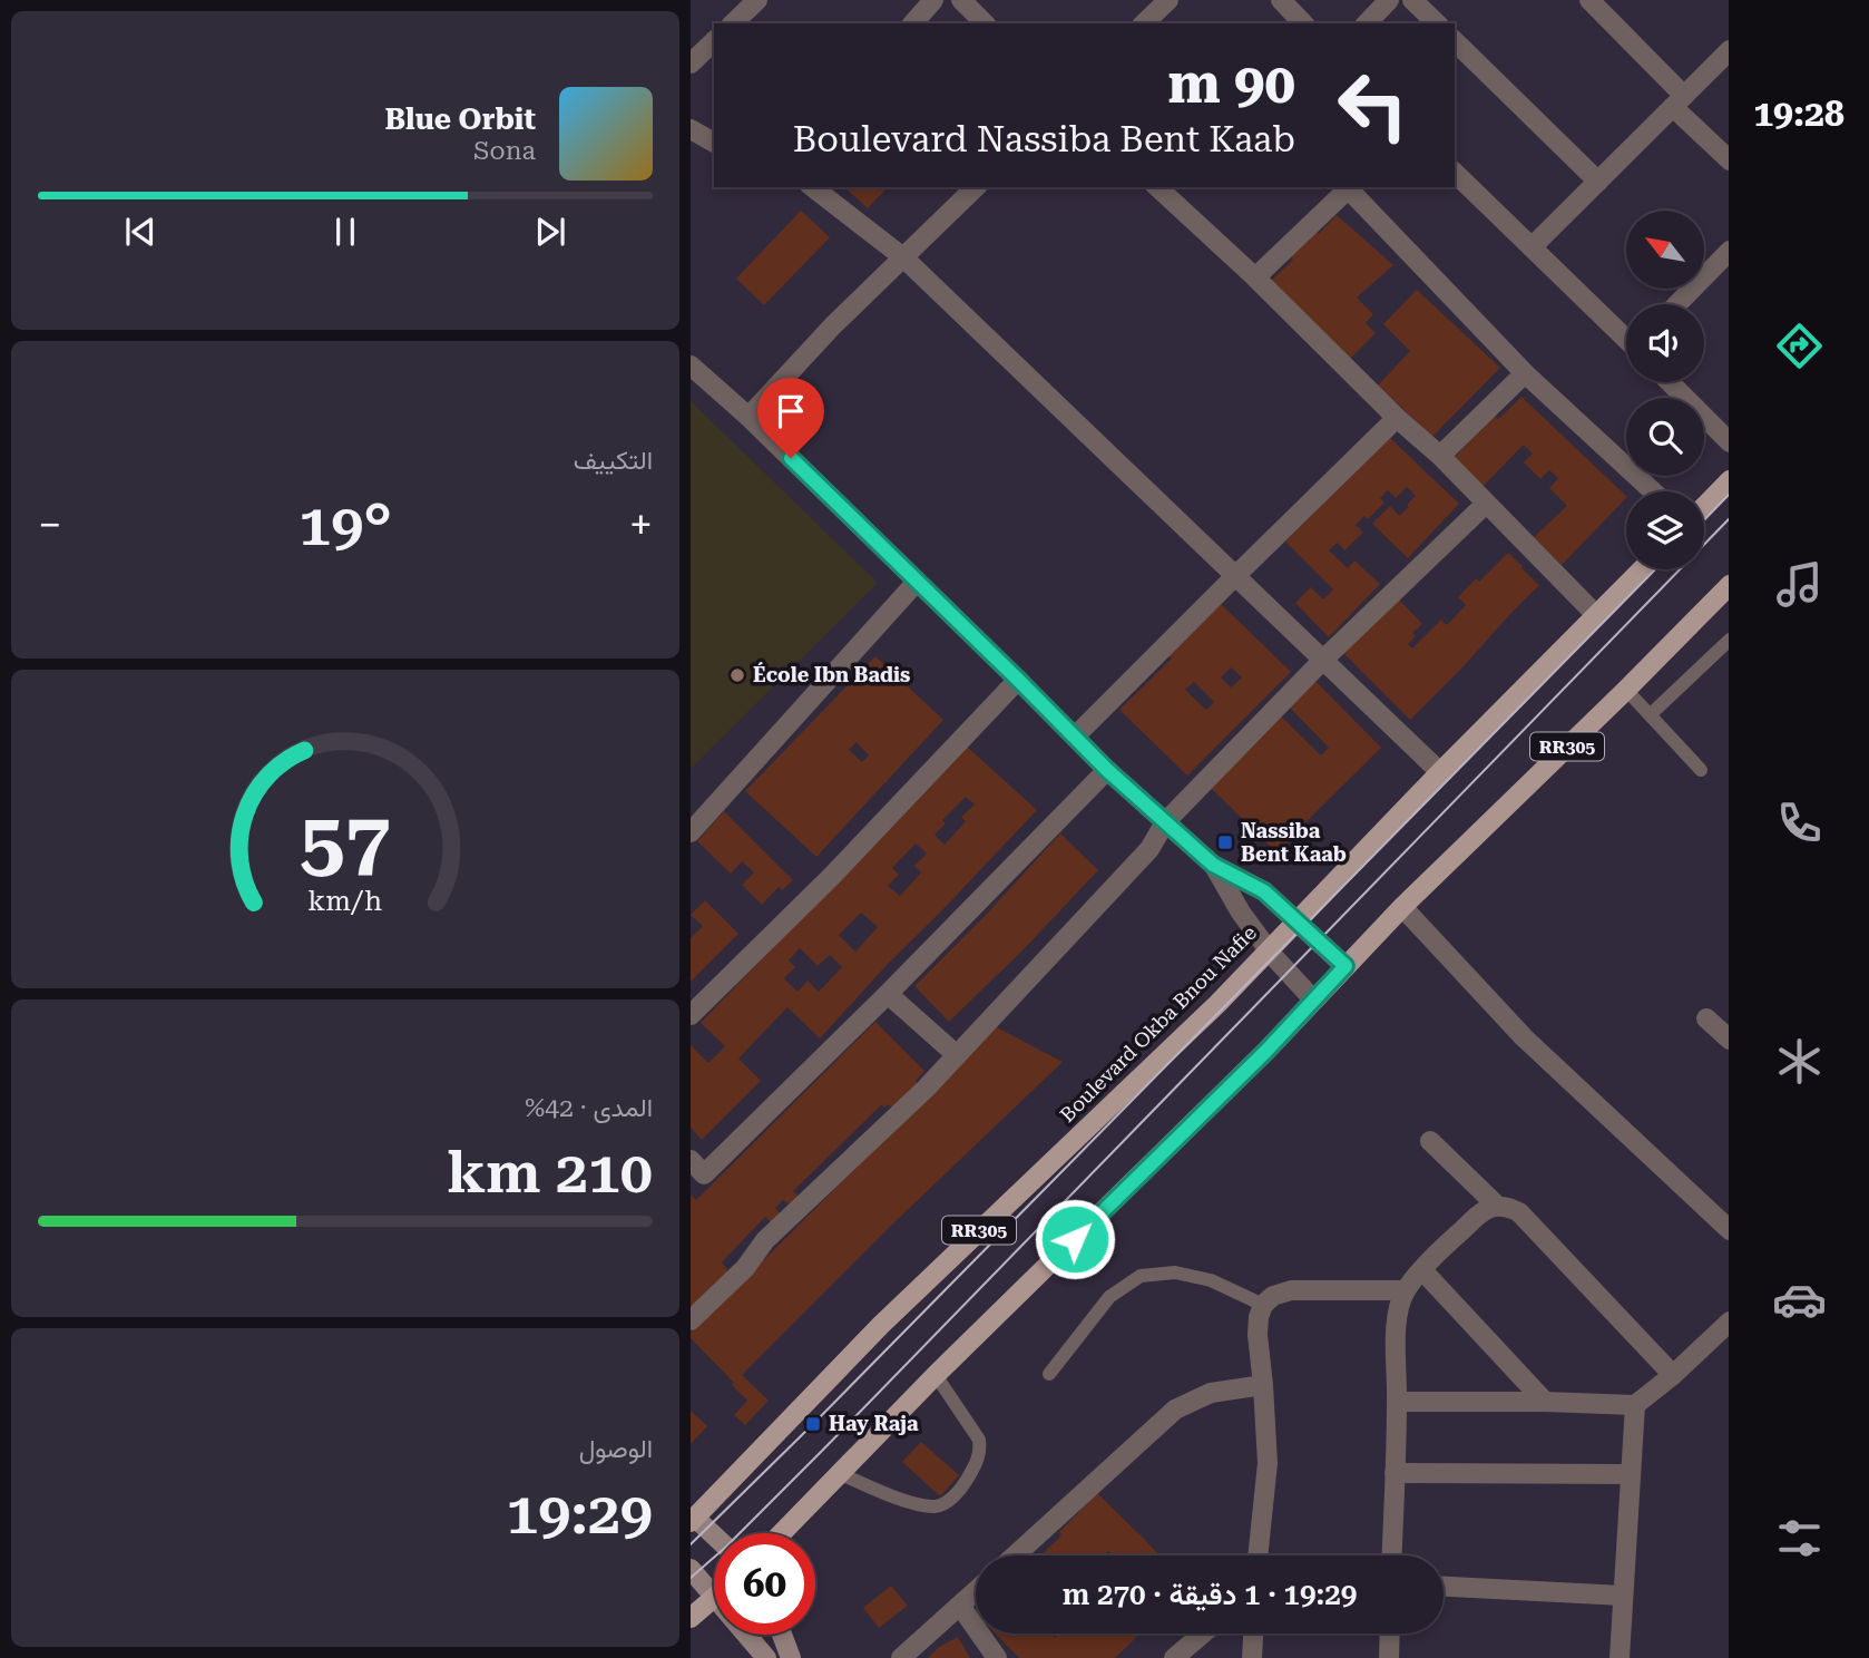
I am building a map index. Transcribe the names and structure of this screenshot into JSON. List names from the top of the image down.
{
  "streets": {
    "main road": ["RR305", "Boulevard Okba Bnou Nafie"]
  },
  "places": {
    "other": ["École Ibn Badis"],
    "transit": ["Nassiba Bent Kaab", "Hay Raja"]
  },
  "north": "top left",
  "page": {
    "tabs": "19:28",
    "turn": ["90 m", "Boulevard Nassiba Bent Kaab"],
    "song": ["Blue Orbit", "Sona"],
    "tile": [
      "التكييف",
      ["المدى · 42%", "210 km"],
      ["الوصول", "19:29"]
    ],
    "heat": ["−", "19°", "+"],
    "limit": "60",
    "trip": "19:29 · 1 دقيقة · 270 m",
    "gauge": ["57", "km/h"]
  }
}
